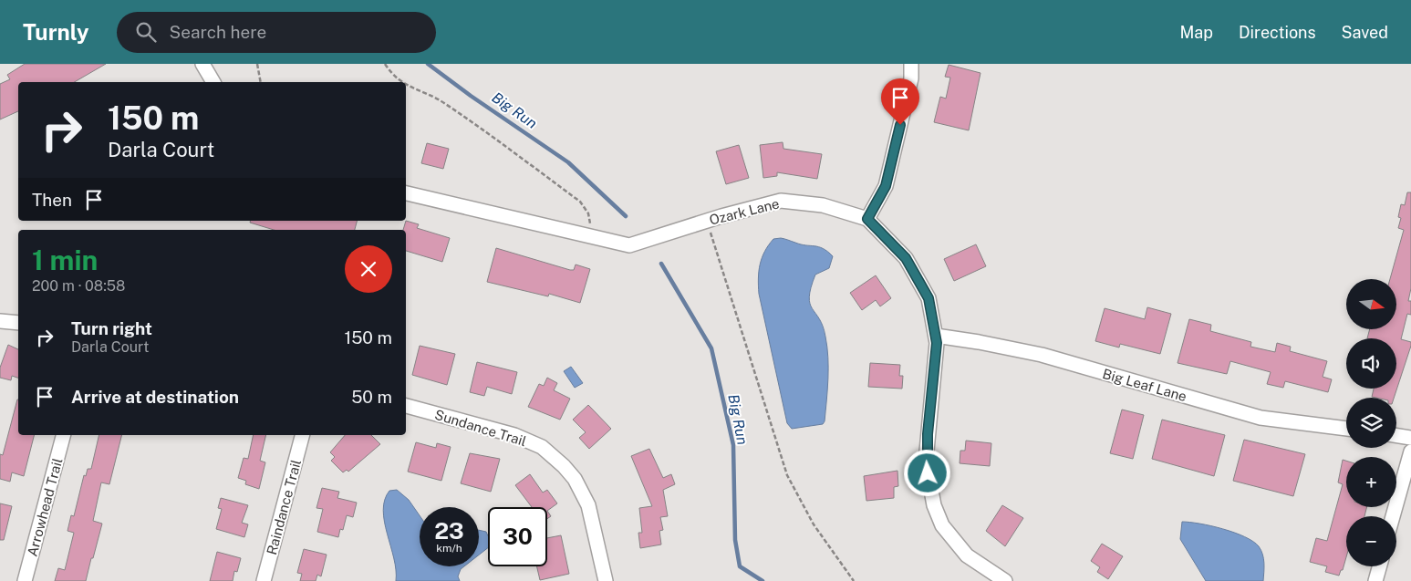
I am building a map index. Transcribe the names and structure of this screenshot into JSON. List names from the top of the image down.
{
  "streets": {
    "street": [
      "Ozark Lane",
      "Big Leaf Lane",
      "Sundance Trail",
      "Arrowhead Trail",
      "Raindance Trail"
    ]
  },
  "crossings": [
    ["Ozark Lane", "Big Leaf Lane"]
  ],
  "water": ["Big Run"],
  "north": "right",
  "page": {
    "header": "Turnly",
    "search": "Search here",
    "nav": ["Map", "Directions", "Saved"],
    "turn": ["150 m", "Darla Court"],
    "then": "Then",
    "heading": ["1 min", "200 m · 08:58"],
    "map_buttons": ["+", "−"],
    "list": [
      {
        "name": "Turn right",
        "note": "Darla Court",
        "value": "150 m"
      },
      {
        "name": "Arrive at destination",
        "value": "50 m"
      }
    ],
    "speed": "23 km/h",
    "limit": "30"
  }
}
